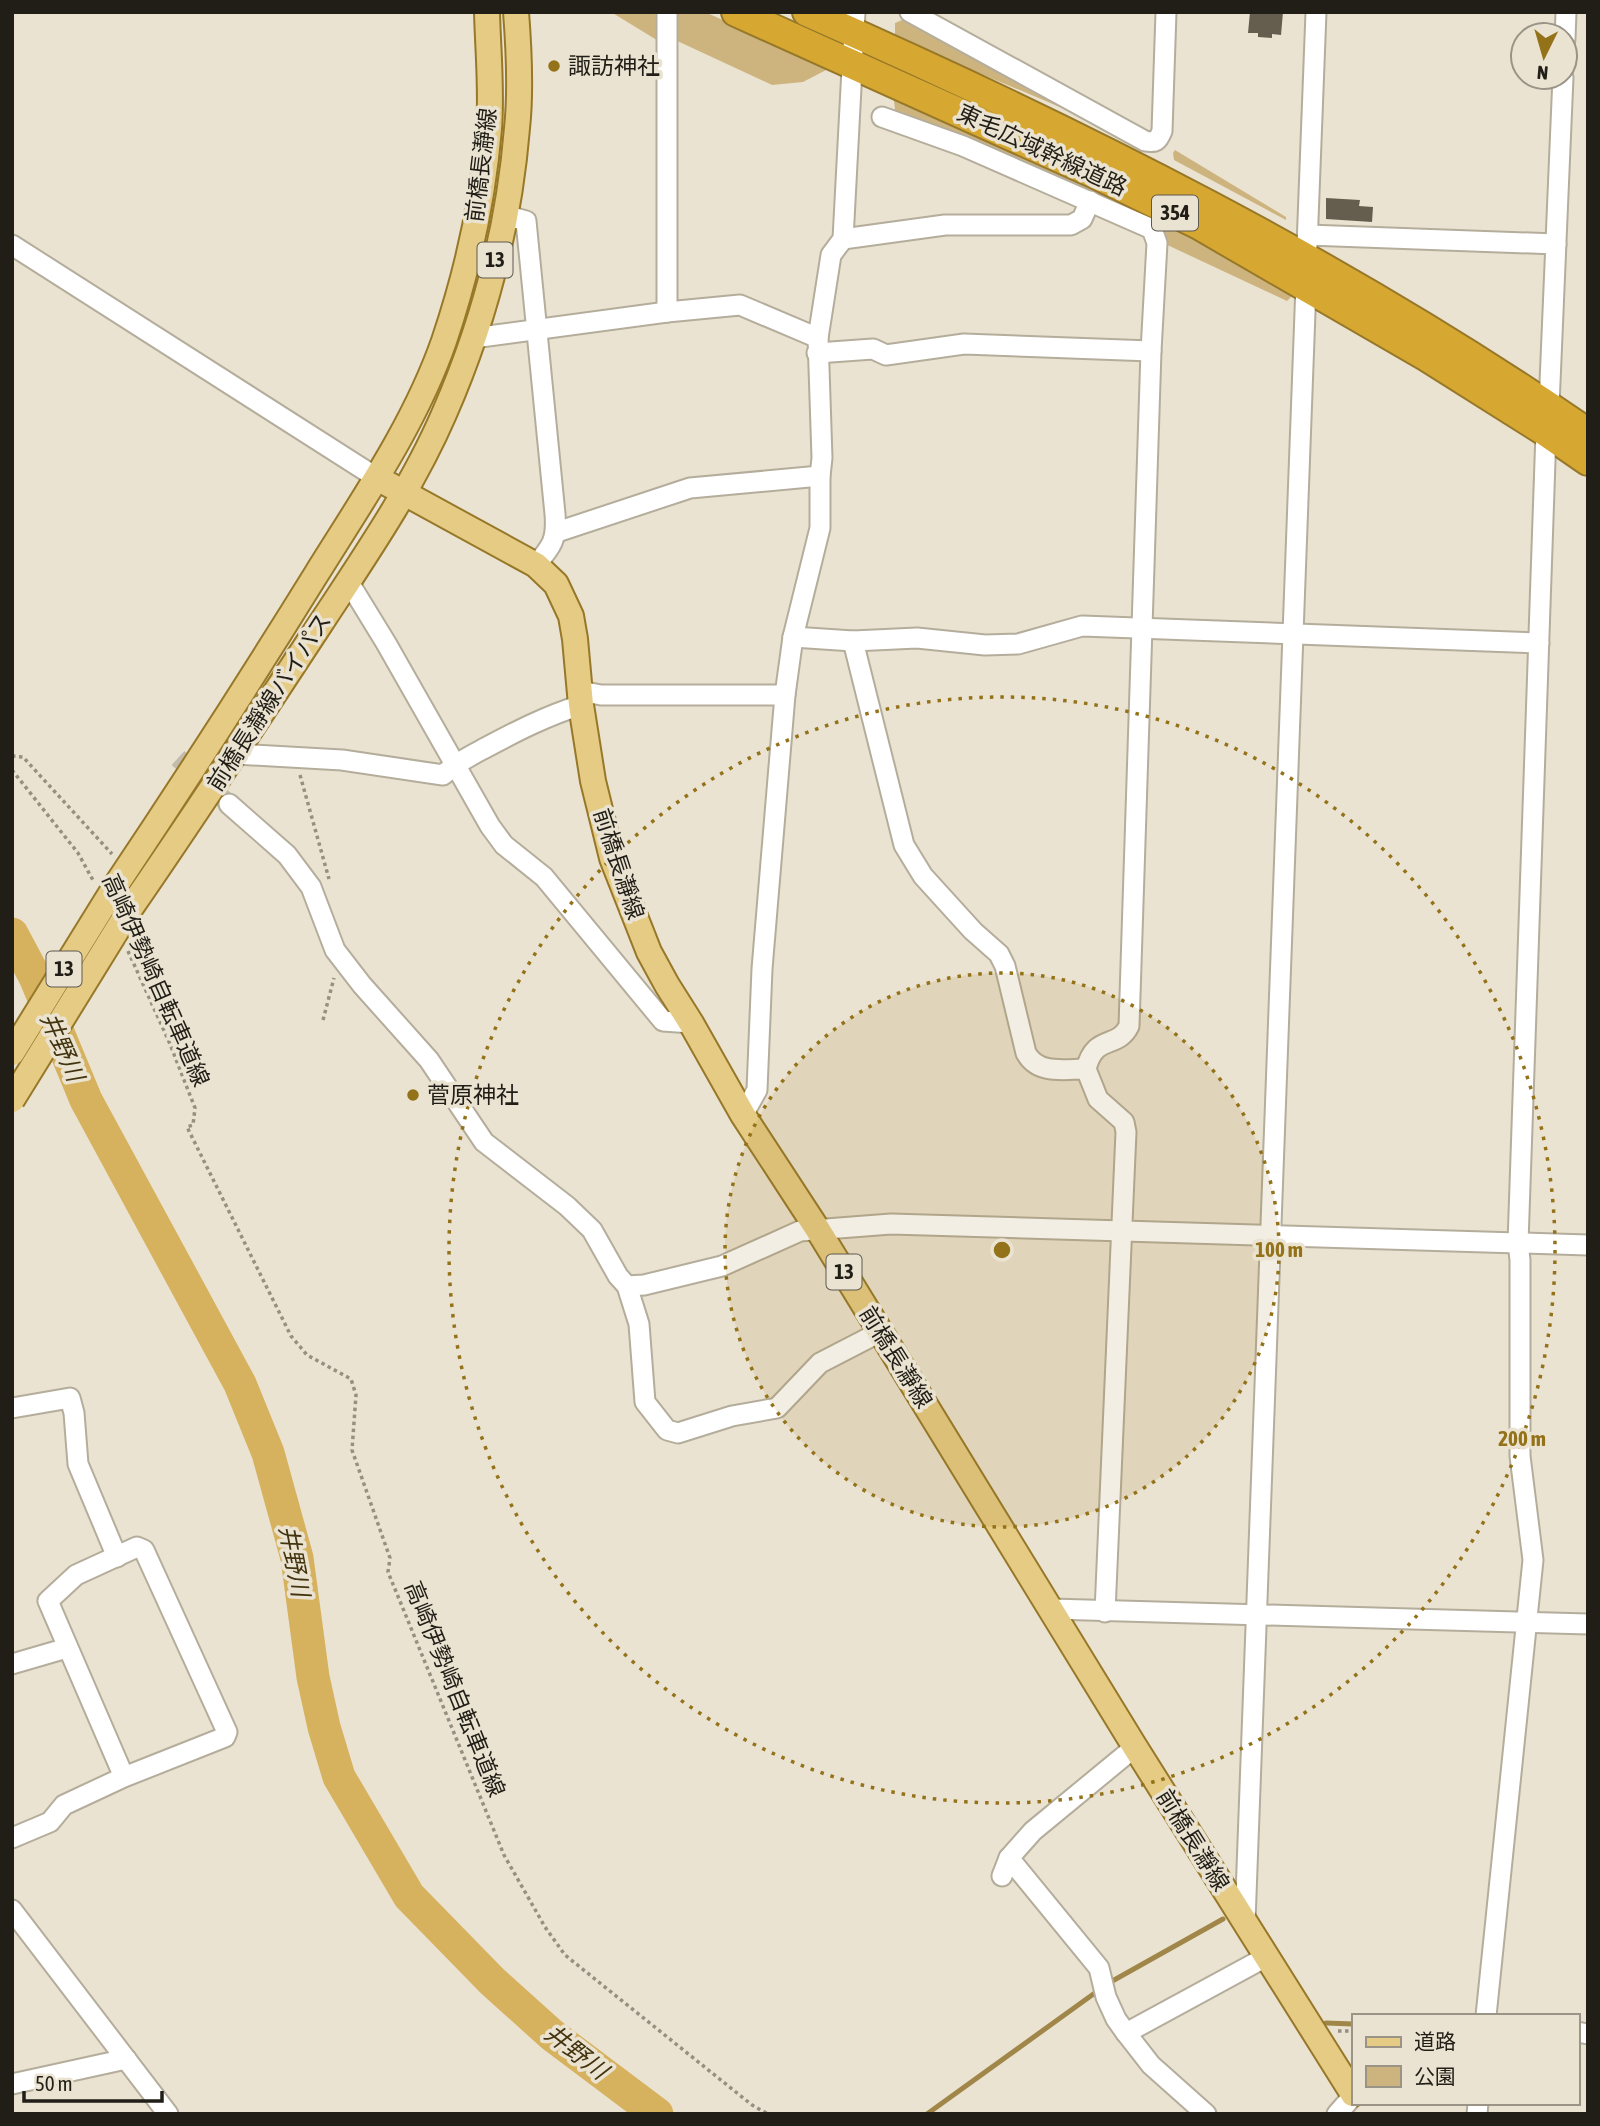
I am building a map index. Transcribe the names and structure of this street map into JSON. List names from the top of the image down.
{
  "streets": {
    "highway": ["東毛広域幹線道路", "354"],
    "main road": ["前橋長瀞線", "13", "前橋長瀞線バイパス"],
    "path": ["高崎伊勢崎自転車道線"]
  },
  "crossings": [
    ["前橋長瀞線", "前橋長瀞線バイパス"],
    ["13", "前橋長瀞線バイパス"],
    ["13", "高崎伊勢崎自転車道線"],
    ["前橋長瀞線バイパス", "高崎伊勢崎自転車道線"]
  ],
  "water": ["井野川"],
  "places": ["諏訪神社", "菅原神社"],
  "legend": ["道路", "公園"],
  "scale_bar": "50 m",
  "north": "bottom",
  "rings": ["100 m", "200 m"]
}
